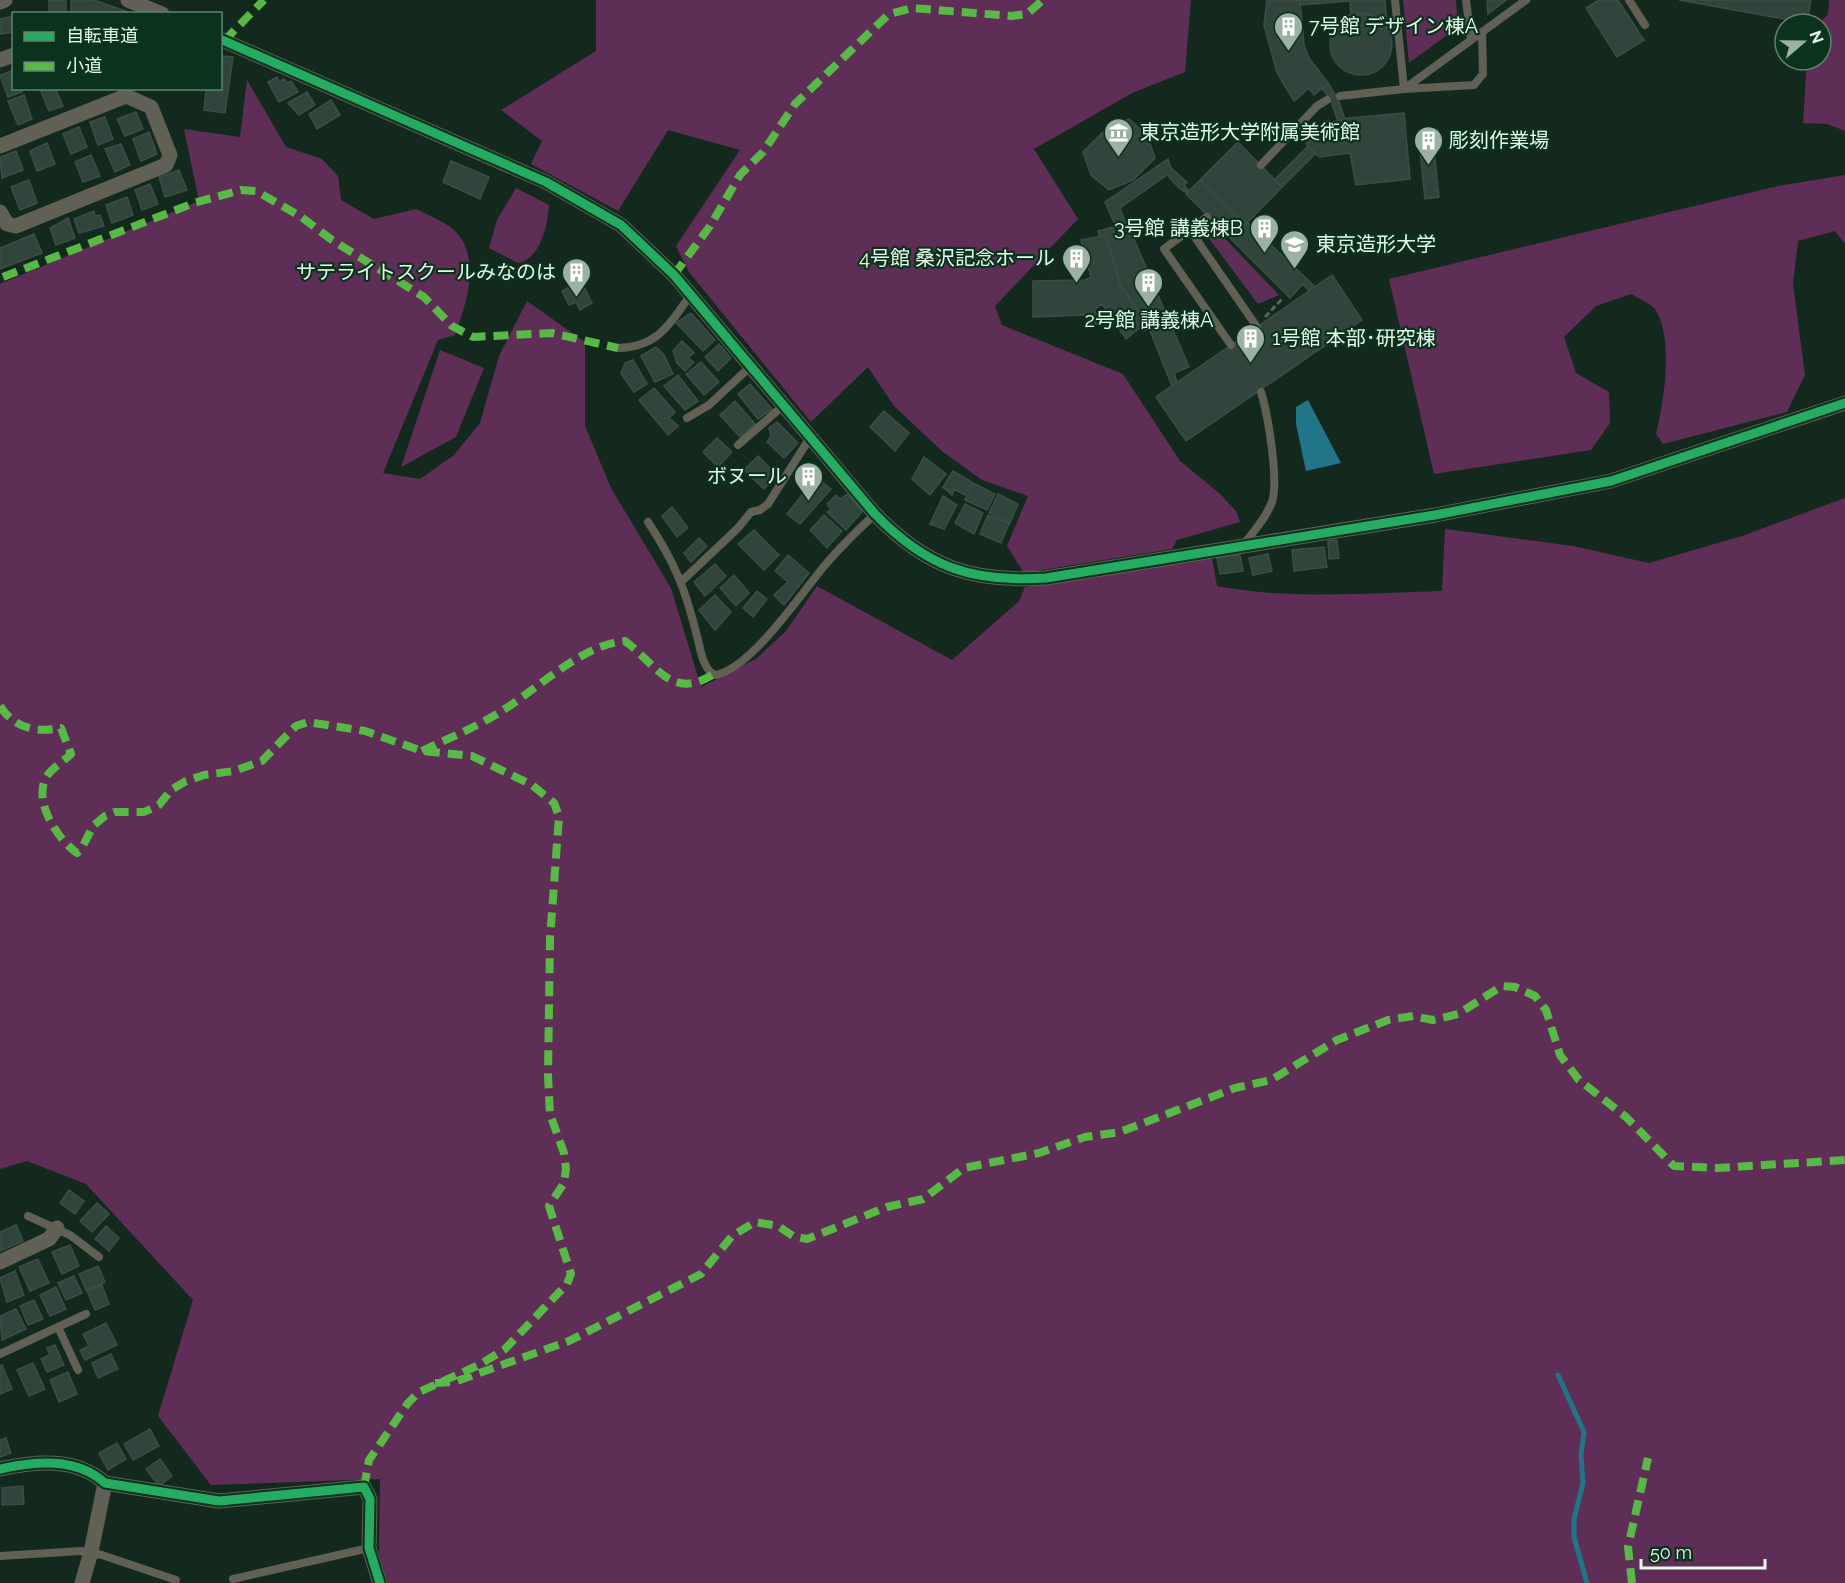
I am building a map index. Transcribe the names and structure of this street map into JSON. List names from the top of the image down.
{
  "places": {
    "building": [
      "7号館 デザイン棟A",
      "彫刻作業場",
      "3号館 講義棟B",
      "4号館 桑沢記念ホール",
      "サテライトスクールみなのは",
      "2号館 講義棟A",
      "1号館 本部･研究棟",
      "ボヌール"
    ],
    "museum": ["東京造形大学附属美術館"],
    "school or university": ["東京造形大学"]
  },
  "legend": ["自転車道", "小道"],
  "scale_bar": "50 m",
  "north": "right"
}
